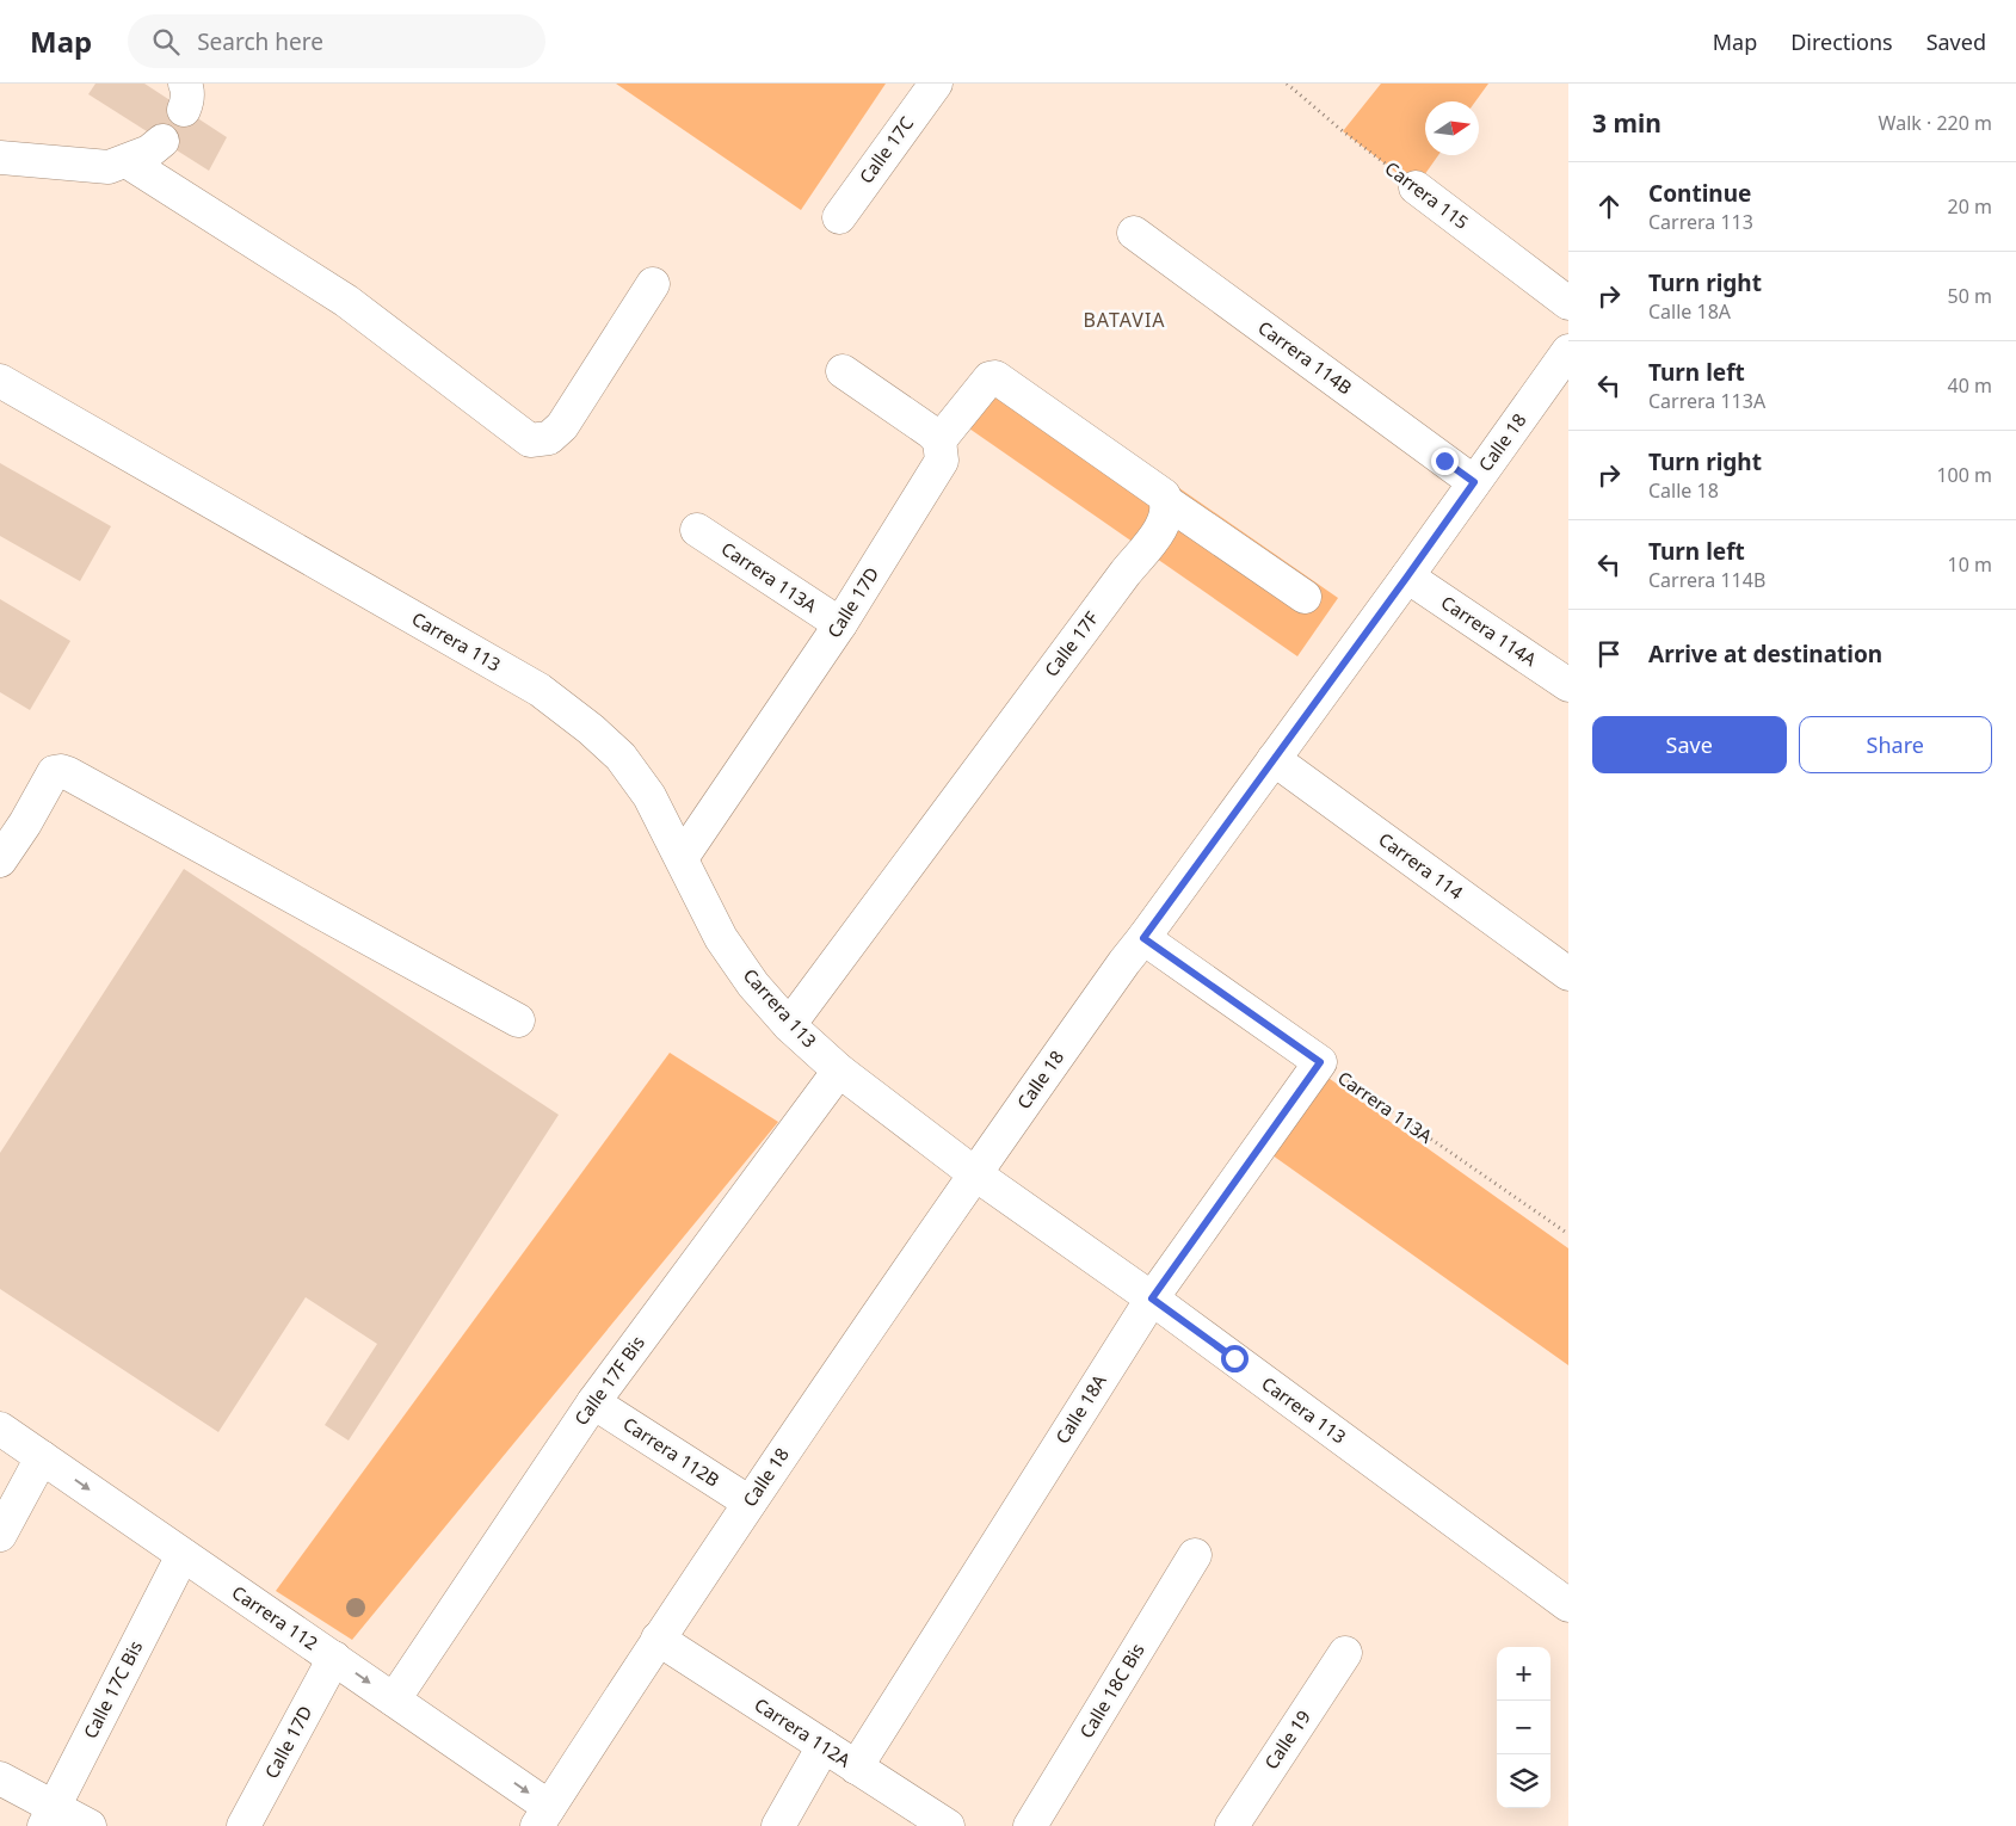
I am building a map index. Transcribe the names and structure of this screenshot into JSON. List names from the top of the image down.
{
  "streets": {
    "street": [
      "Calle 17C",
      "Carrera 115",
      "Carrera 114B",
      "Calle 18",
      "Carrera 113A",
      "Calle 17D",
      "Carrera 114A",
      "Carrera 113",
      "Calle 17F",
      "Carrera 114",
      "Calle 17F Bis",
      "Calle 18A",
      "Carrera 112B",
      "Carrera 112",
      "Calle 17C Bis",
      "Calle 18C Bis",
      "Carrera 112A",
      "Calle 19"
    ]
  },
  "crossings": [
    ["Carrera 114B", "Calle 18"],
    ["Calle 18", "Carrera 113A"],
    ["Calle 18", "Carrera 114A"],
    ["Calle 18", "Carrera 113"],
    ["Calle 18", "Carrera 114"],
    ["Calle 18", "Carrera 112B"],
    ["Calle 18", "Carrera 112"],
    ["Calle 18", "Carrera 112A"],
    ["Carrera 113A", "Calle 17D"],
    ["Carrera 113A", "Calle 18A"],
    ["Calle 17D", "Carrera 113"],
    ["Calle 17D", "Carrera 112"],
    ["Carrera 113", "Calle 17F"],
    ["Carrera 113", "Calle 17F Bis"],
    ["Carrera 113", "Calle 18A"],
    ["Calle 17F Bis", "Carrera 112B"],
    ["Calle 17F Bis", "Carrera 112"],
    ["Calle 18A", "Carrera 112A"],
    ["Carrera 112", "Calle 17C Bis"]
  ],
  "one_way": ["Carrera 112"],
  "districts": ["BATAVIA"],
  "north": "right",
  "page": {
    "header": "Map",
    "search": "Search here",
    "nav": ["Map", "Directions", "Saved"],
    "heading": ["3 min", "Walk · 220 m"],
    "list": [
      ["Continue", "Carrera 113", "20 m"],
      ["Turn right", "Calle 18A", "50 m"],
      ["Turn left", "Carrera 113A", "40 m"],
      ["Turn right", "Calle 18", "100 m"],
      ["Turn left", "Carrera 114B", "10 m"],
      "Arrive at destination"
    ],
    "buttons": ["Save", "Share"],
    "map_buttons": ["+", "−"]
  }
}
